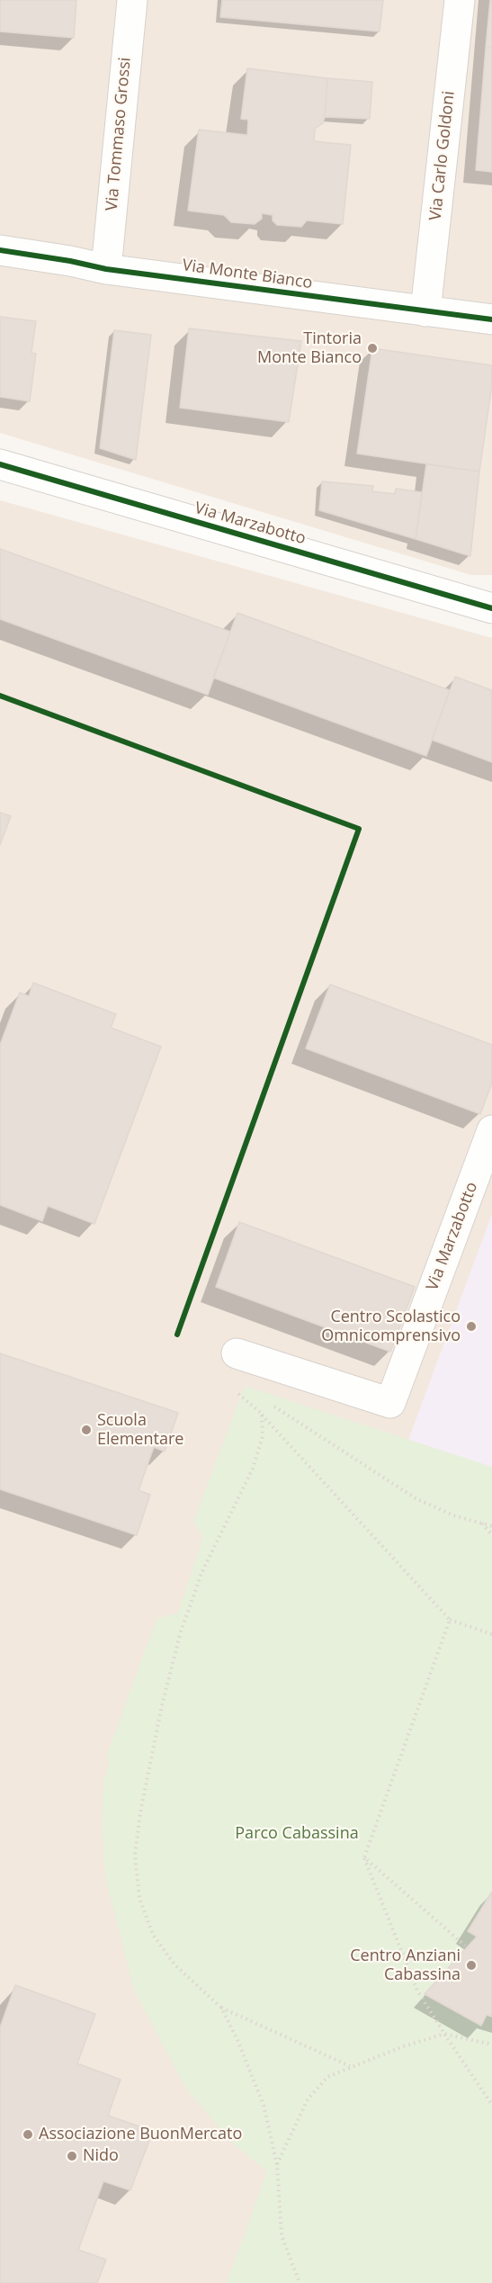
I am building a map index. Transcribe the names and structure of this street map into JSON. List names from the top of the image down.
{
  "streets": {
    "street": [
      "Via Tommaso Grossi",
      "Via Carlo Goldoni",
      "Via Monte Bianco",
      "Via Marzabotto"
    ]
  },
  "crossings": [
    ["Via Tommaso Grossi", "Via Monte Bianco"],
    ["Via Carlo Goldoni", "Via Monte Bianco"]
  ],
  "parks": ["Parco Cabassina"],
  "places": [
    "Tintoria Monte Bianco",
    "Centro Scolastico Omnicomprensivo",
    "Scuola Elementare",
    "Centro Anziani Cabassina",
    "Associazione BuonMercato",
    "Nido"
  ]
}
